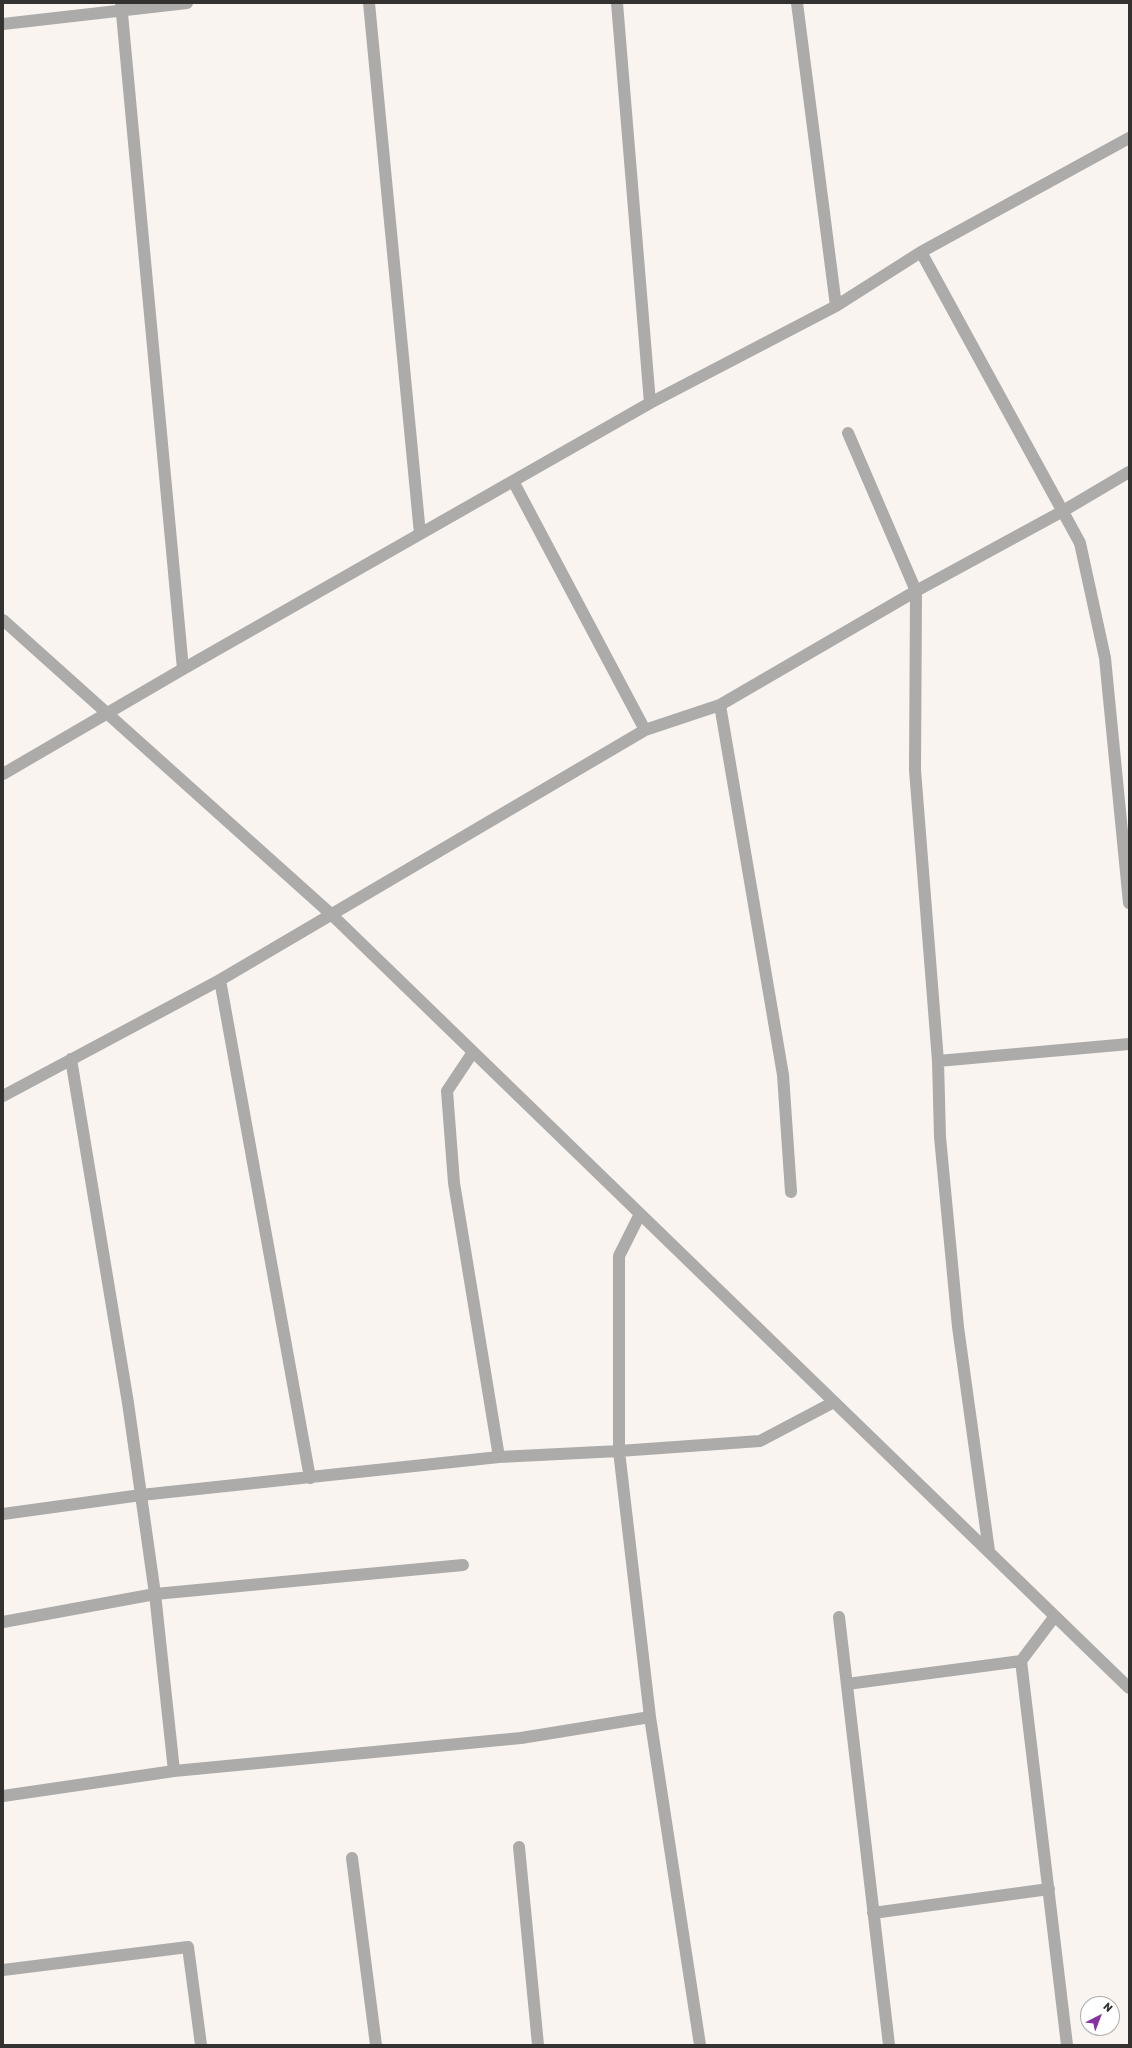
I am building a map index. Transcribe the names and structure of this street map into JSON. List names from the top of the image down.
{
  "north": "top right"
}
